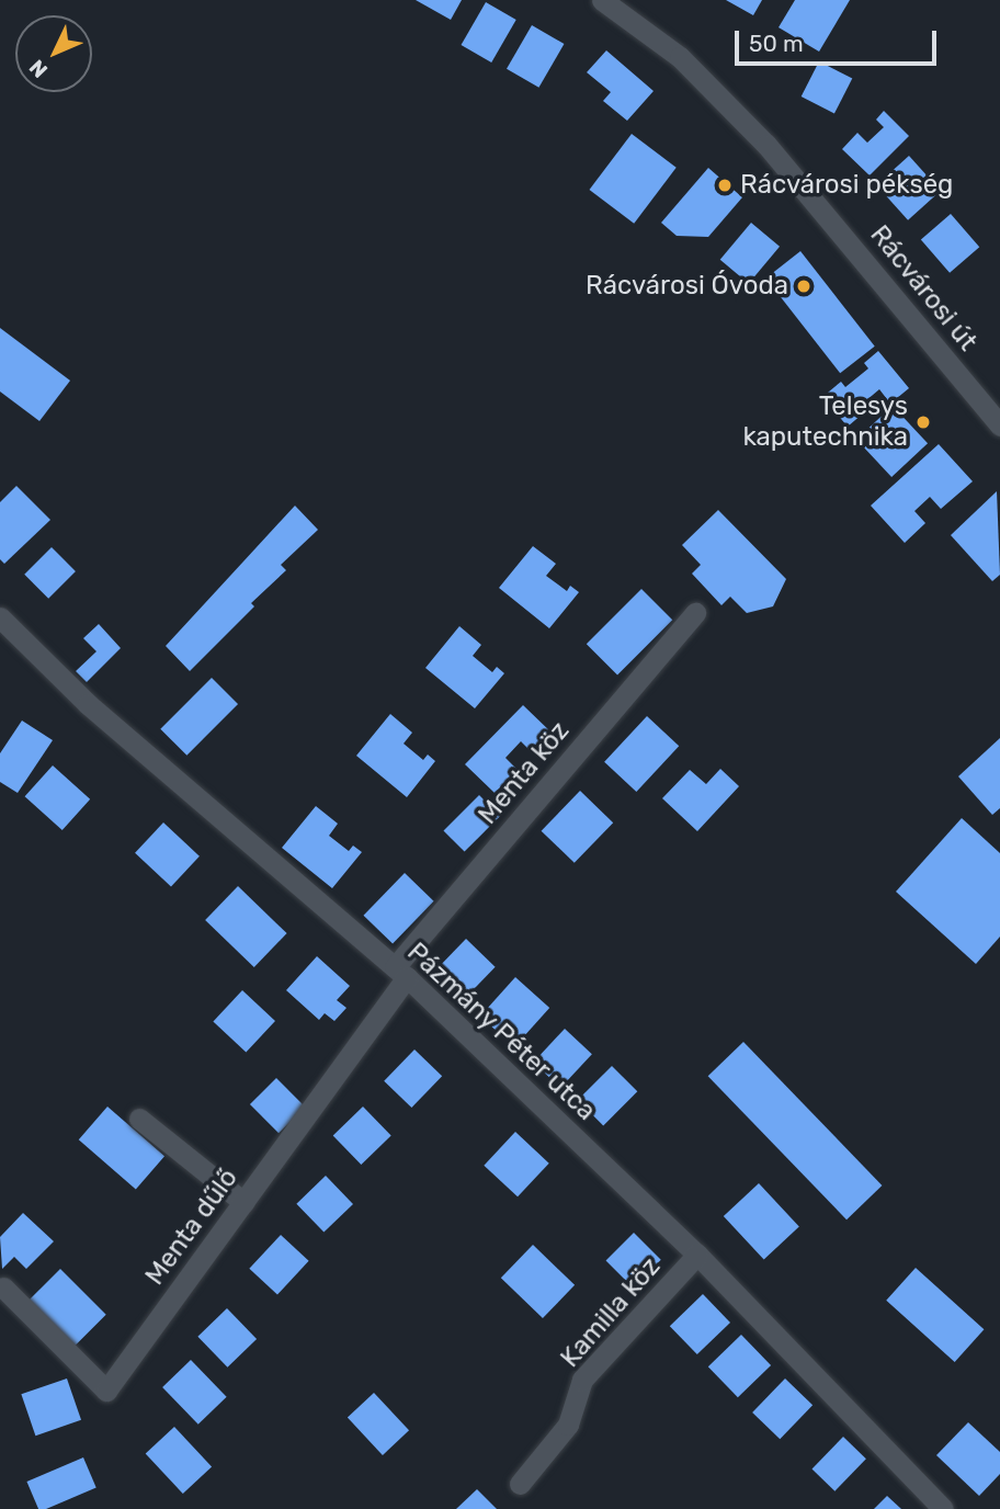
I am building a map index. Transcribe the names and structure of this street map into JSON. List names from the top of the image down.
{
  "streets": {
    "street": [
      "Rácvárosi út",
      "Menta köz",
      "Pázmány Péter utca",
      "Menta dűlő",
      "Kamilla köz"
    ]
  },
  "crossings": [
    ["Menta köz", "Pázmány Péter utca"],
    ["Menta köz", "Menta dűlő"],
    ["Pázmány Péter utca", "Menta dűlő"],
    ["Pázmány Péter utca", "Kamilla köz"]
  ],
  "places": ["Rácvárosi pékség", "Rácvárosi Óvoda", "Telesys kaputechnika"],
  "scale_bar": "50 m",
  "north": "bottom left"
}
